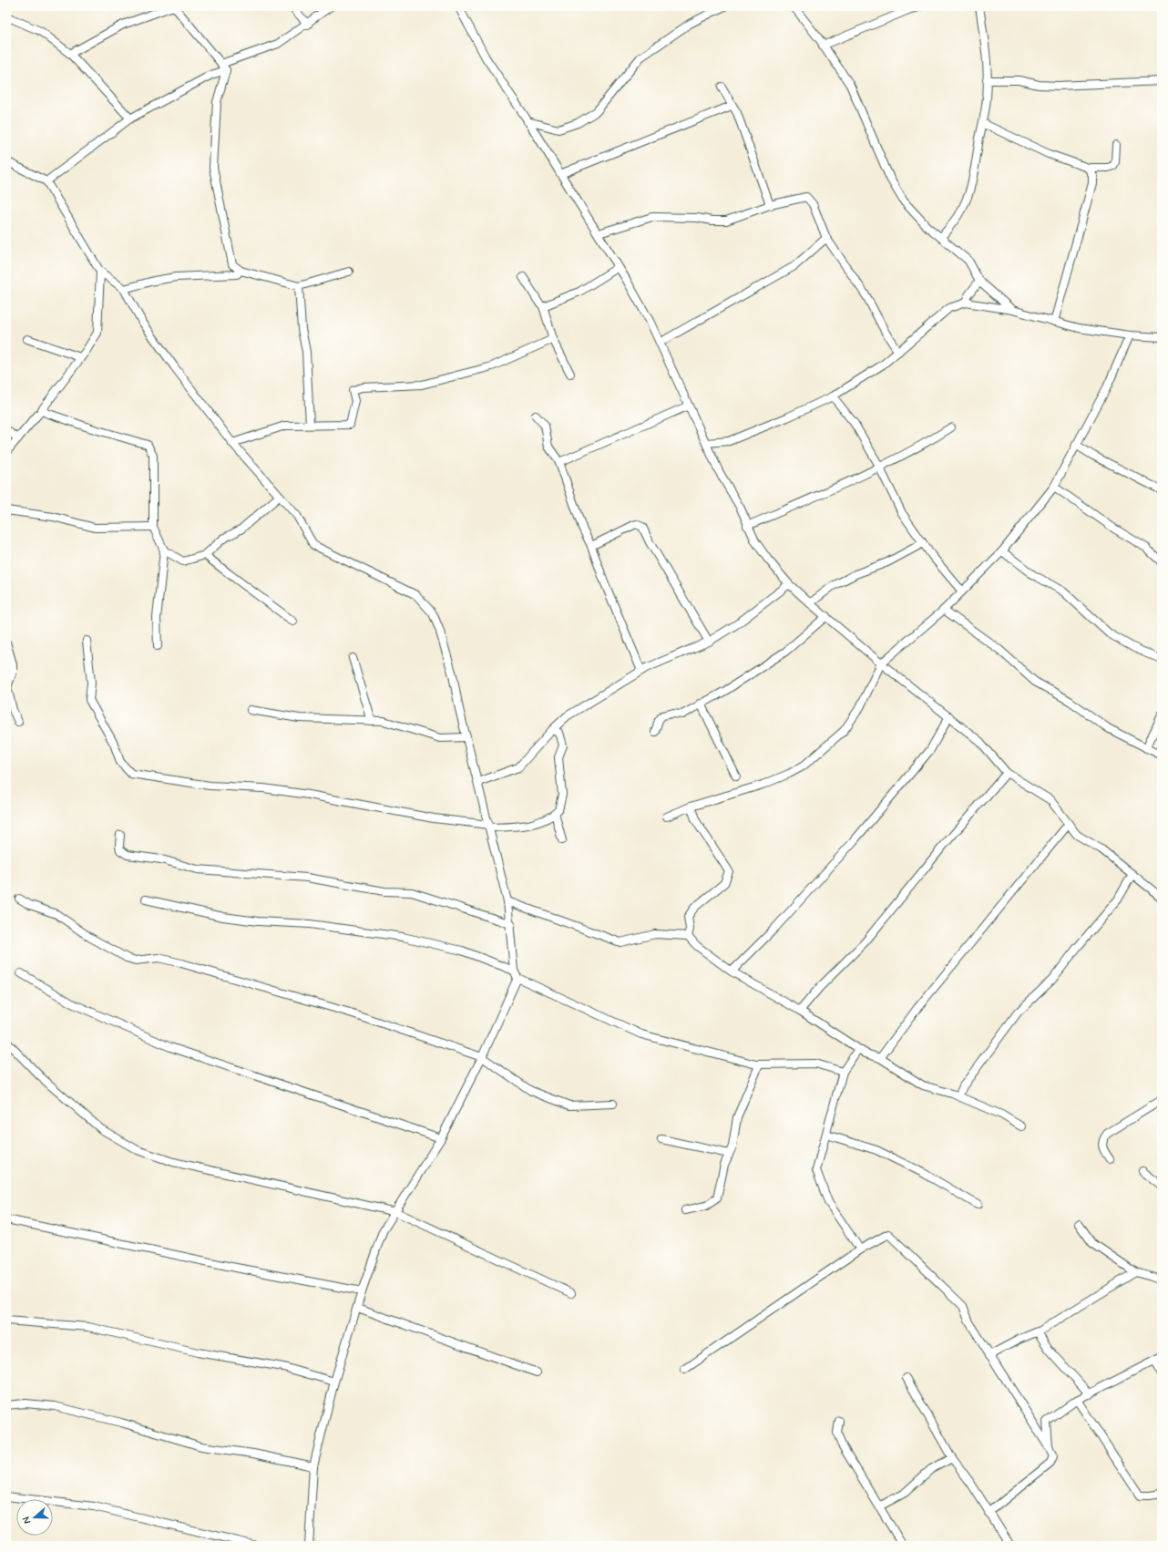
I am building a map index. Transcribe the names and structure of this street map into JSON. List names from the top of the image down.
{
  "north": "left"
}
